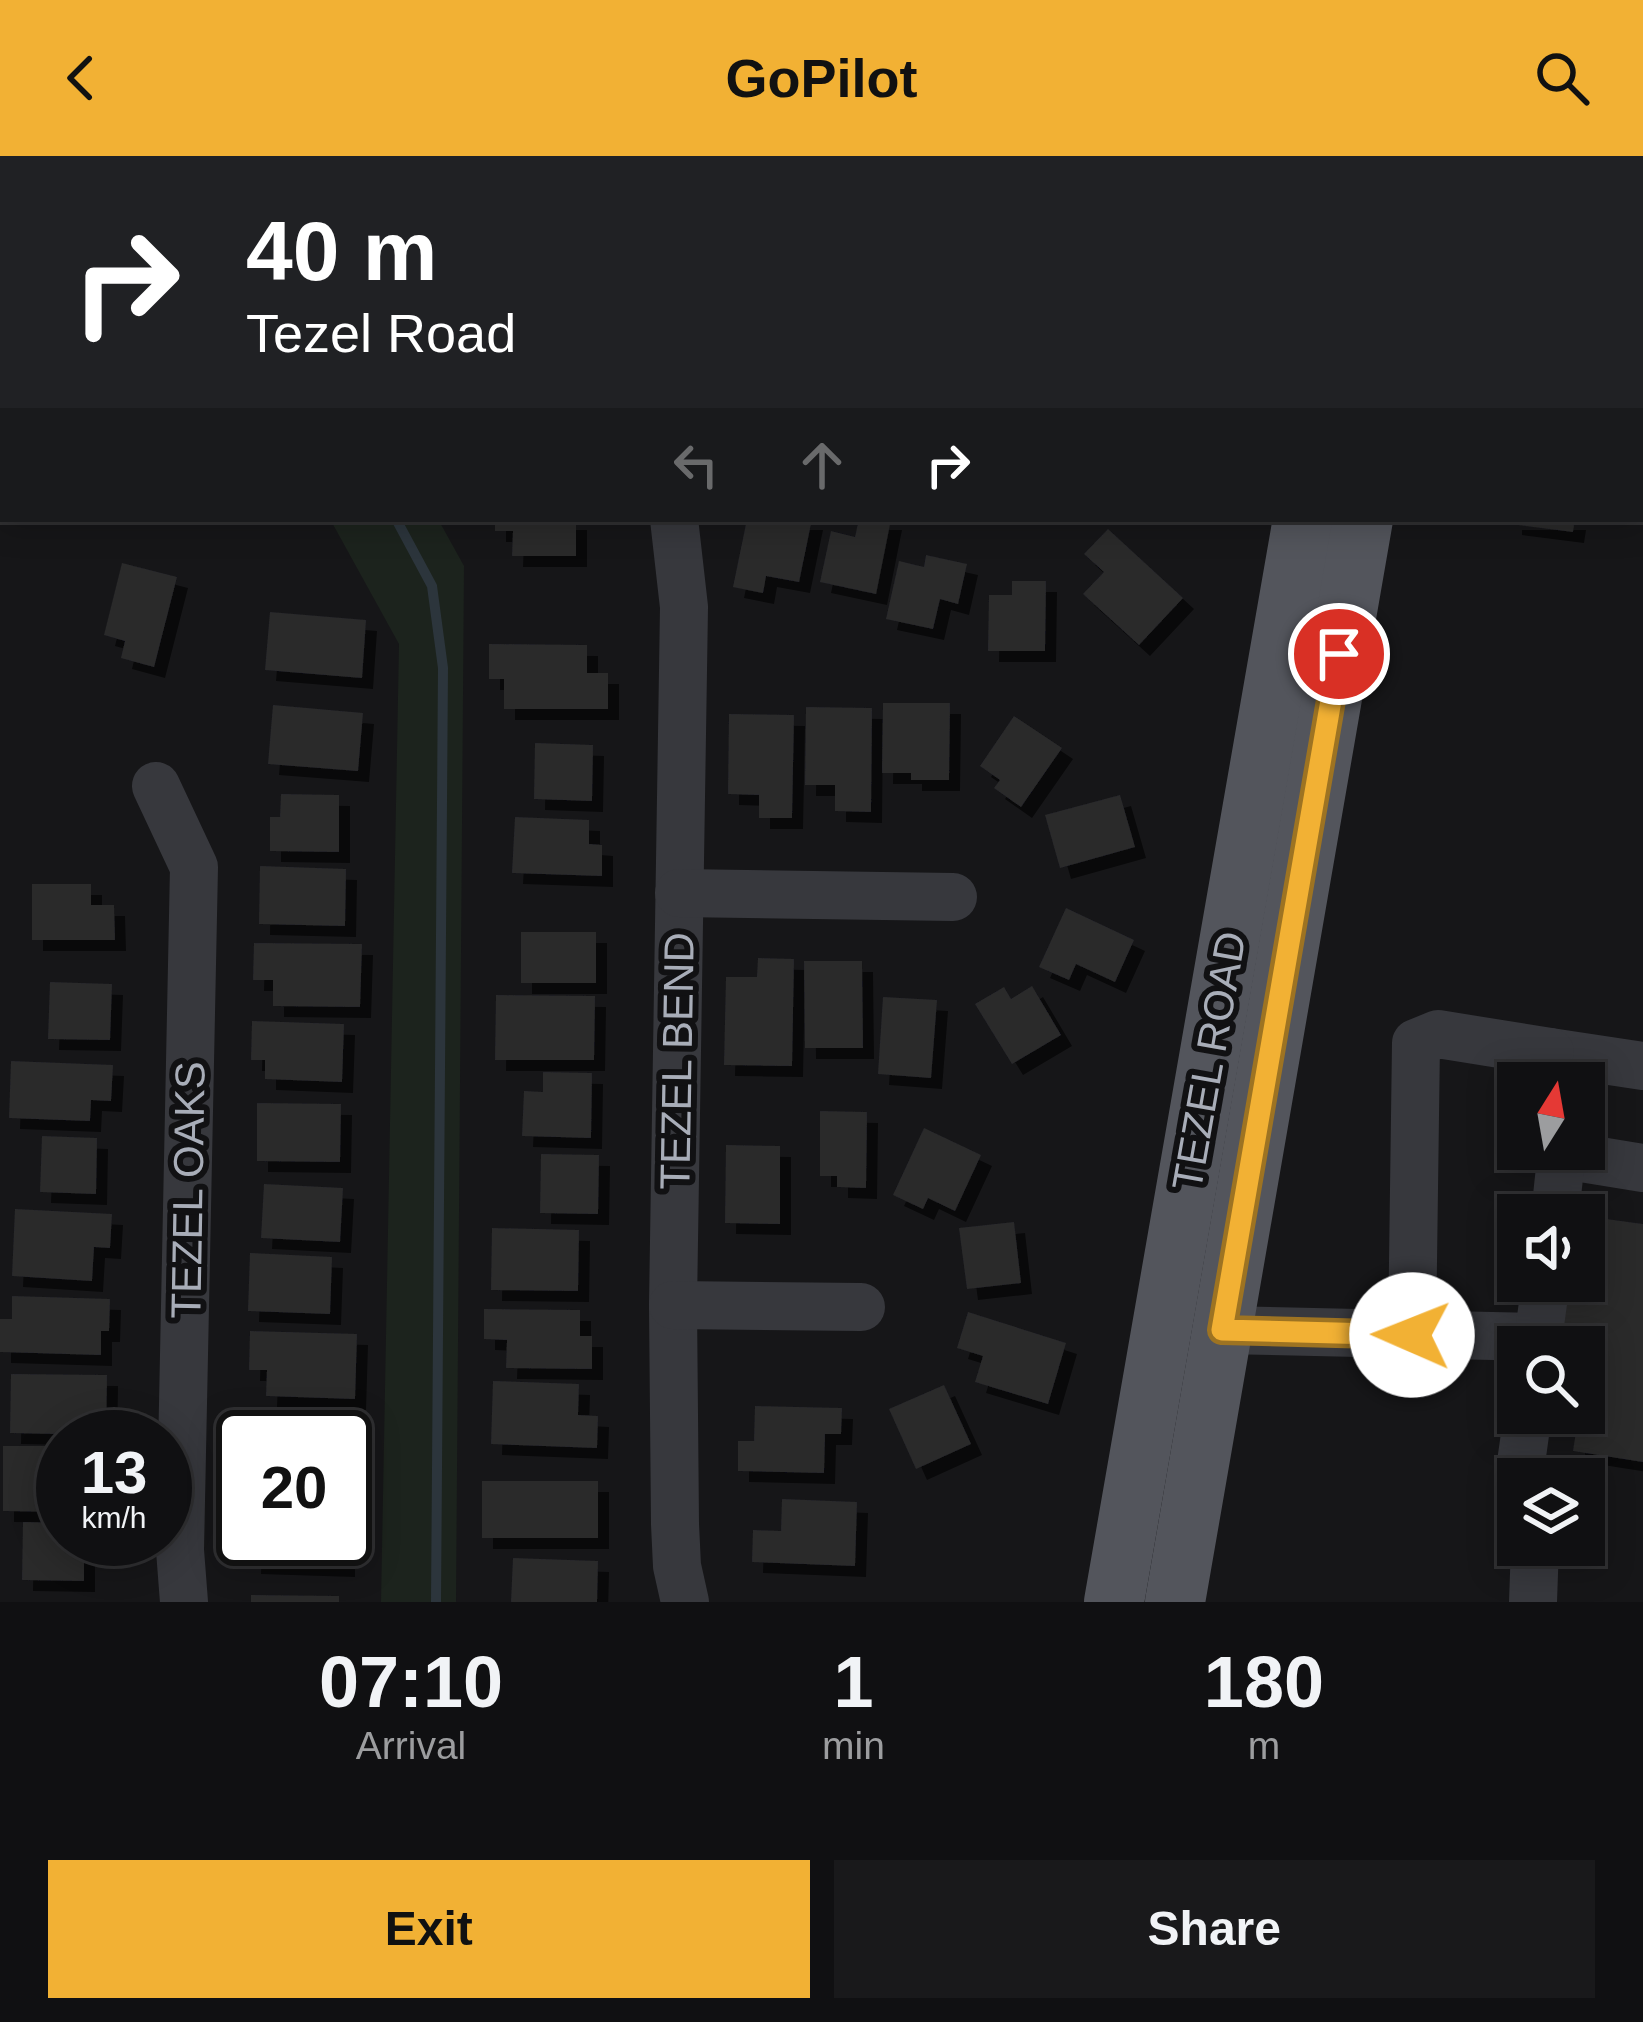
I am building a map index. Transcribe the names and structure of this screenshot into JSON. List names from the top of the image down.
{
  "streets": {
    "main road": ["TEZEL ROAD"],
    "street": ["TEZEL BEND", "TEZEL OAKS"]
  },
  "north": "top",
  "page": {
    "header": "GoPilot",
    "turn": ["40 m", "Tezel Road"],
    "speed": "13 km/h",
    "limit": "20",
    "eta": [
      "07:10",
      "Arrival",
      "1",
      "min",
      "180",
      "m"
    ],
    "buttons": ["Exit", "Share"]
  }
}
